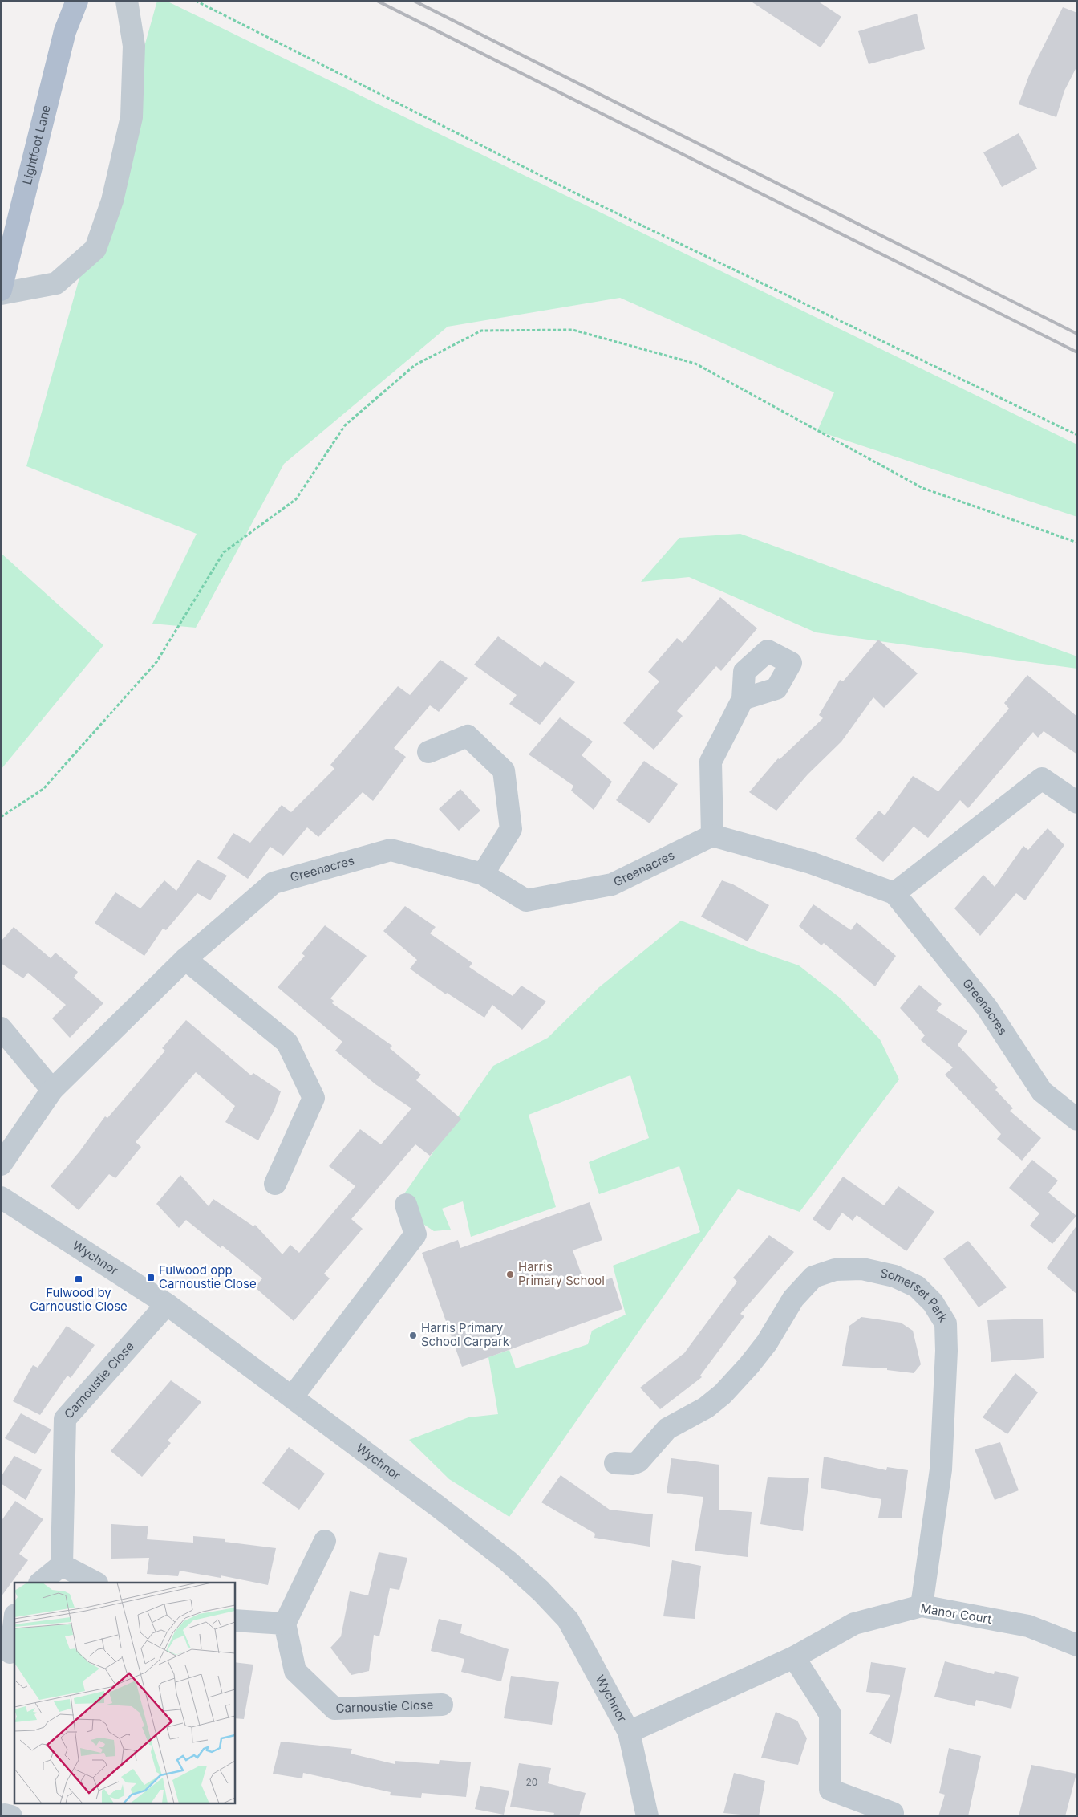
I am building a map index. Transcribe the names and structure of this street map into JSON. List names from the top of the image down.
{
  "streets": {
    "main road": ["Lightfoot Lane"],
    "street": [
      "Greenacres",
      "Wychnor",
      "Somerset Park",
      "Carnoustie Close",
      "Manor Court"
    ]
  },
  "crossings": [
    ["Wychnor", "Carnoustie Close"],
    ["Wychnor", "Manor Court"],
    ["Somerset Park", "Manor Court"]
  ],
  "places": {
    "other": ["Harris Primary School", "Harris Primary School Carpark"],
    "transit": ["Fulwood opp Carnoustie Close", "Fulwood by Carnoustie Close"]
  },
  "house_numbers": ["20"]
}
